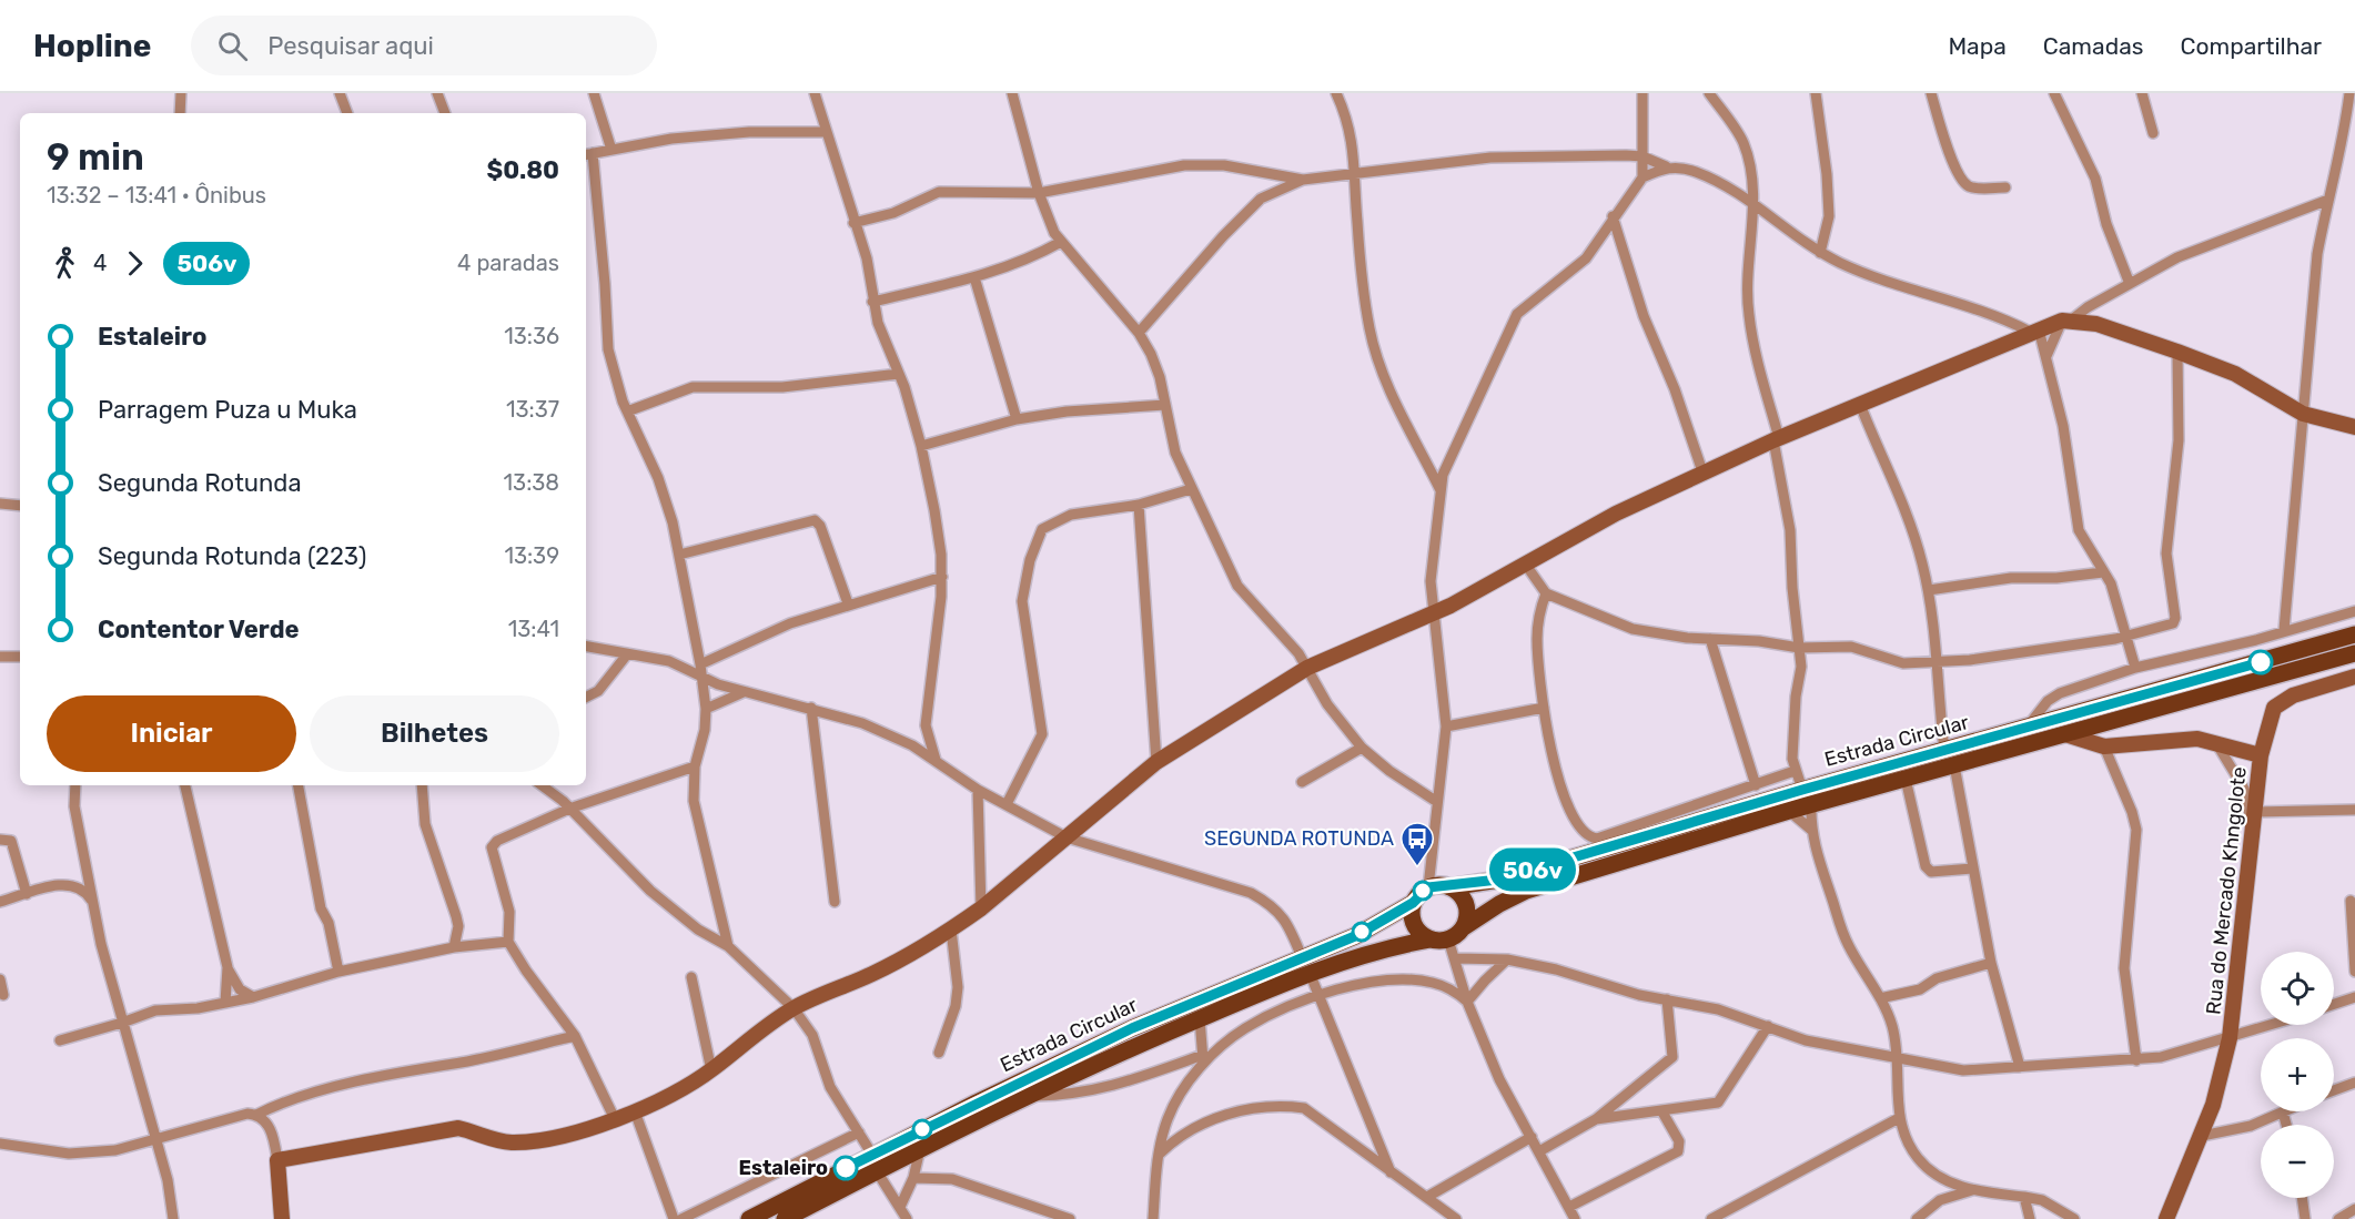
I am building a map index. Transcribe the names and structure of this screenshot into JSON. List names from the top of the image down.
{
  "streets": {
    "main road": ["Estrada Circular"],
    "street": ["Rua do Mercado Khngolote"]
  },
  "crossings": [
    ["Estrada Circular", "Rua do Mercado Khngolote"]
  ],
  "places": {
    "bus stop": ["SEGUNDA ROTUNDA"],
    "other": ["Estaleiro"]
  },
  "lines": ["bus line 506v"],
  "page": {
    "header": "Hopline",
    "search": "Pesquisar aqui",
    "nav": ["Mapa", "Camadas", "Compartilhar"],
    "on_map": "506v",
    "heading": ["9 min", "13:32 – 13:41 · Ônibus", "$0.80"],
    "legs": ["4", "506v", "4 paradas"],
    "list": [
      {
        "name": "Estaleiro",
        "value": "13:36"
      },
      {
        "name": "Parragem Puza u Muka",
        "value": "13:37"
      },
      {
        "name": "Segunda Rotunda",
        "value": "13:38"
      },
      {
        "name": "Segunda Rotunda (223)",
        "value": "13:39"
      },
      {
        "name": "Contentor Verde",
        "value": "13:41"
      }
    ],
    "buttons": ["Iniciar", "Bilhetes"],
    "map_buttons": ["+", "−"]
  }
}
